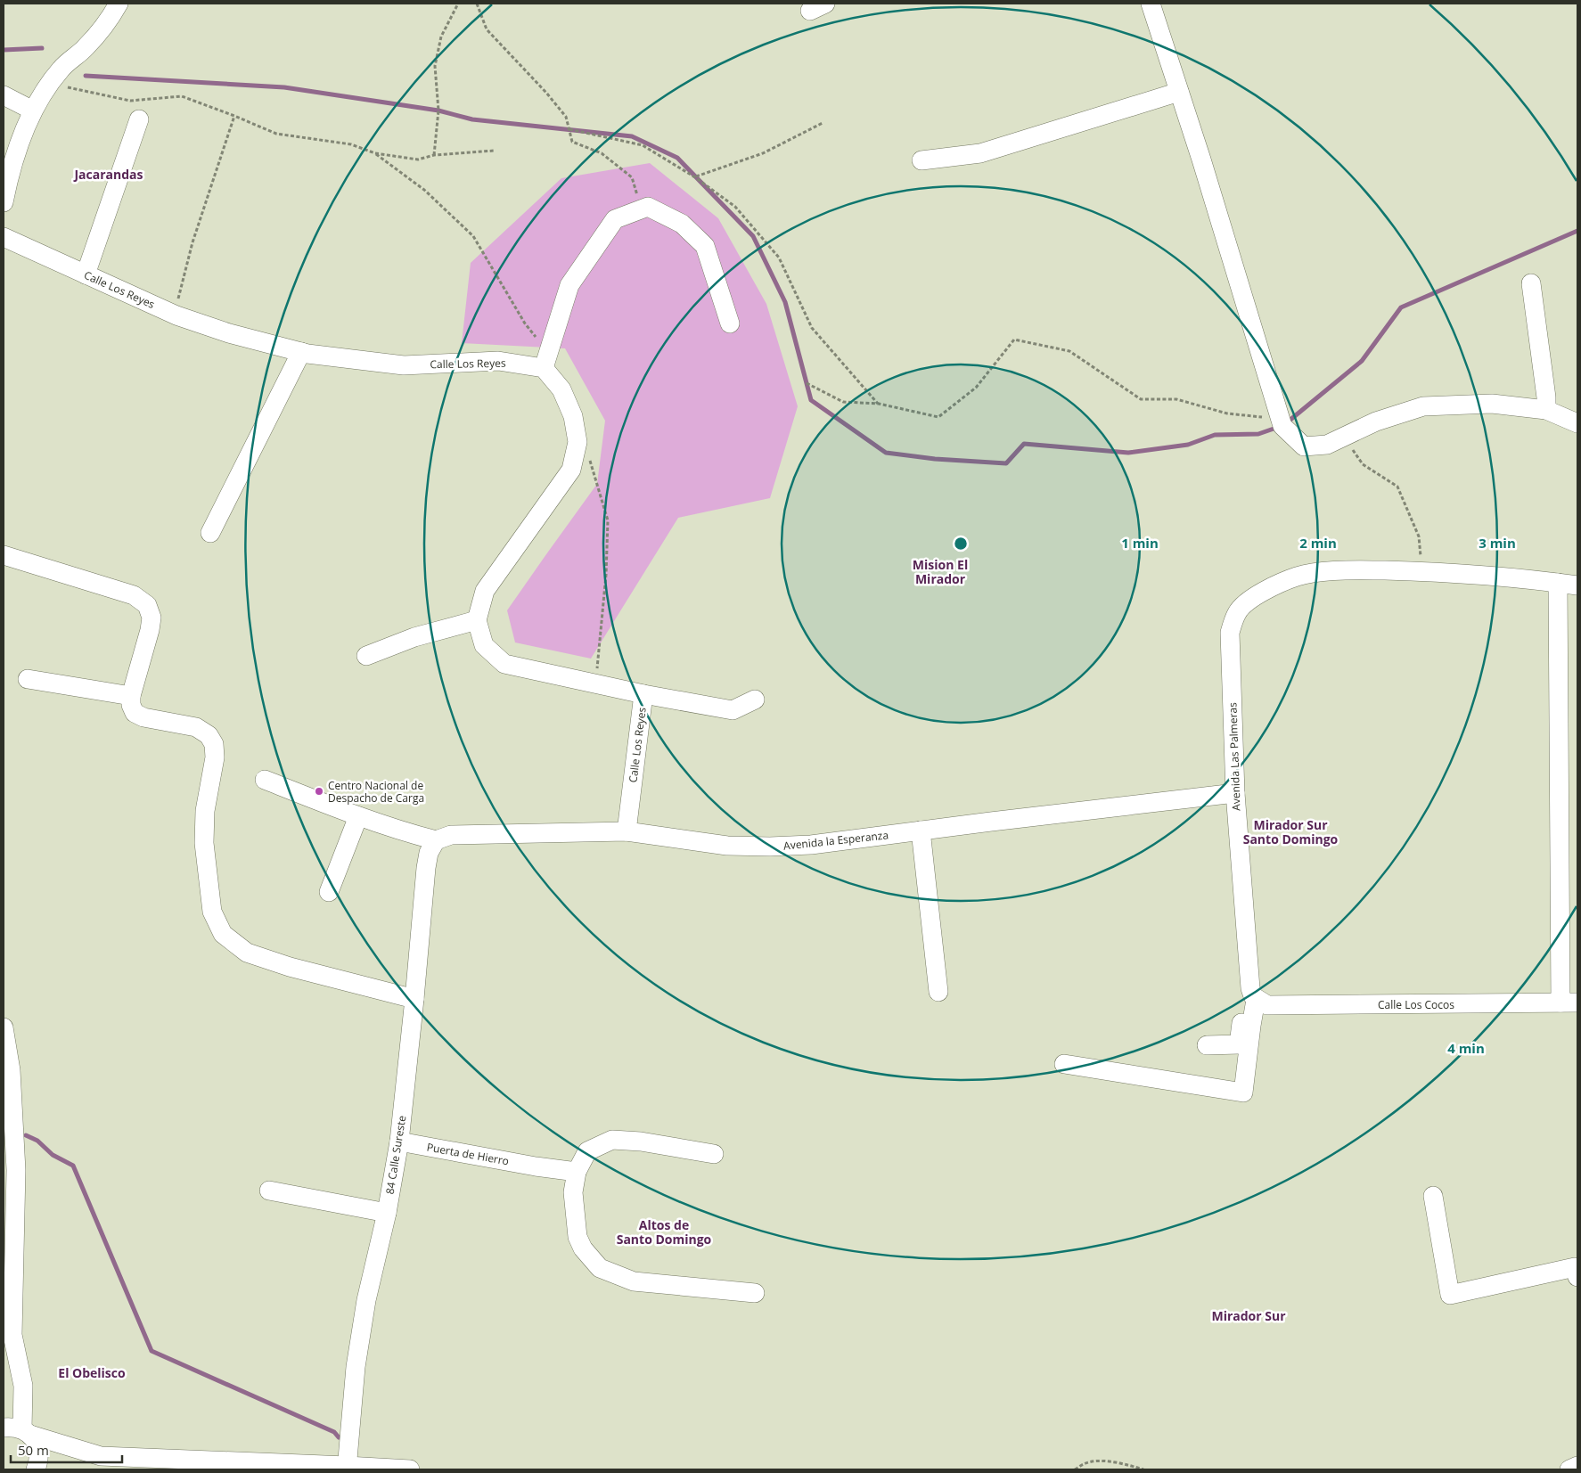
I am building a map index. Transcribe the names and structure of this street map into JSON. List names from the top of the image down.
{
  "streets": {
    "street": [
      "Calle Los Reyes",
      "Avenida Las Palmeras",
      "Avenida la Esperanza",
      "Calle Los Cocos",
      "Puerta de Hierro",
      "84 Calle Sureste"
    ]
  },
  "crossings": [
    ["Calle Los Reyes", "Avenida la Esperanza"],
    ["Avenida Las Palmeras", "Avenida la Esperanza"],
    ["Avenida Las Palmeras", "Calle Los Cocos"],
    ["Avenida la Esperanza", "84 Calle Sureste"],
    ["Puerta de Hierro", "84 Calle Sureste"]
  ],
  "districts": [
    "Jacarandas",
    "Mision El Mirador",
    "Mirador Sur Santo Domingo",
    "Altos de Santo Domingo",
    "Mirador Sur",
    "El Obelisco"
  ],
  "places": ["Centro Nacional de Despacho de Carga"],
  "scale_bar": "50 m",
  "rings": [
    "1 min",
    "2 min",
    "3 min",
    "4 min"
  ]
}
